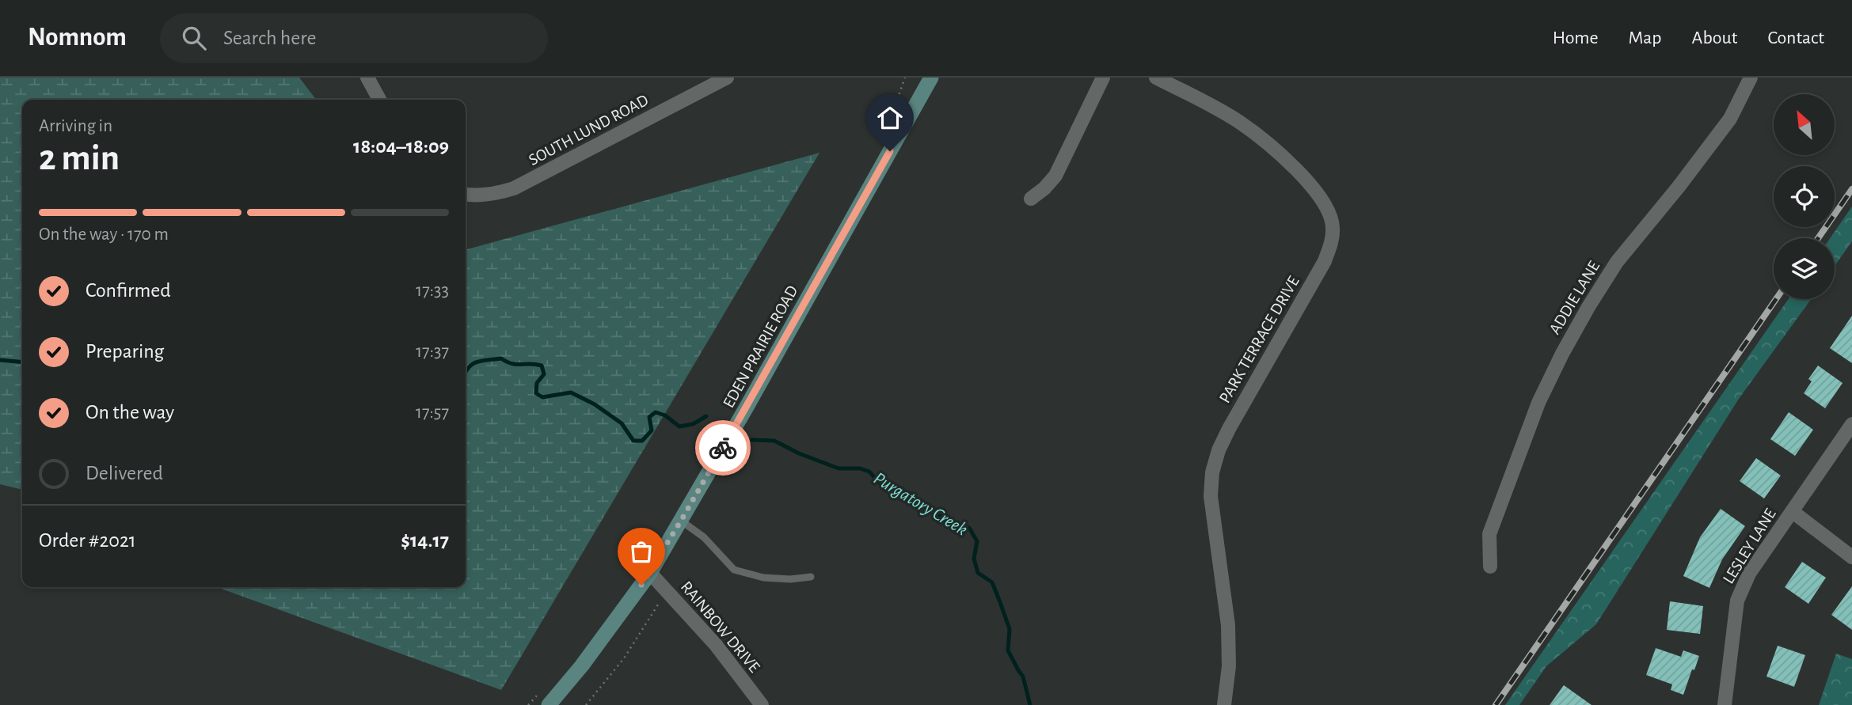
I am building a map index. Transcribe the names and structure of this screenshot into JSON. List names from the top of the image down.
{
  "streets": {
    "main road": ["EDEN PRAIRIE ROAD"],
    "street": [
      "SOUTH LUND ROAD",
      "ADDIE LANE",
      "PARK TERRACE DRIVE",
      "LESLEY LANE",
      "RAINBOW DRIVE"
    ]
  },
  "crossings": [
    ["EDEN PRAIRIE ROAD", "RAINBOW DRIVE"]
  ],
  "water": ["Purgatory Creek"],
  "north": "top left",
  "page": {
    "header": "Nomnom",
    "search": "Search here",
    "nav": [
      "Home",
      "Map",
      "About",
      "Contact"
    ],
    "heading": ["2 min", "Arriving in", "18:04–18:09"],
    "panel": ["Order #2021", "$14.17"],
    "bar": "On the way · 170 m",
    "list": [
      ["Confirmed", "17:33"],
      ["Preparing", "17:37"],
      ["On the way", "17:57"],
      "Delivered"
    ]
  }
}
